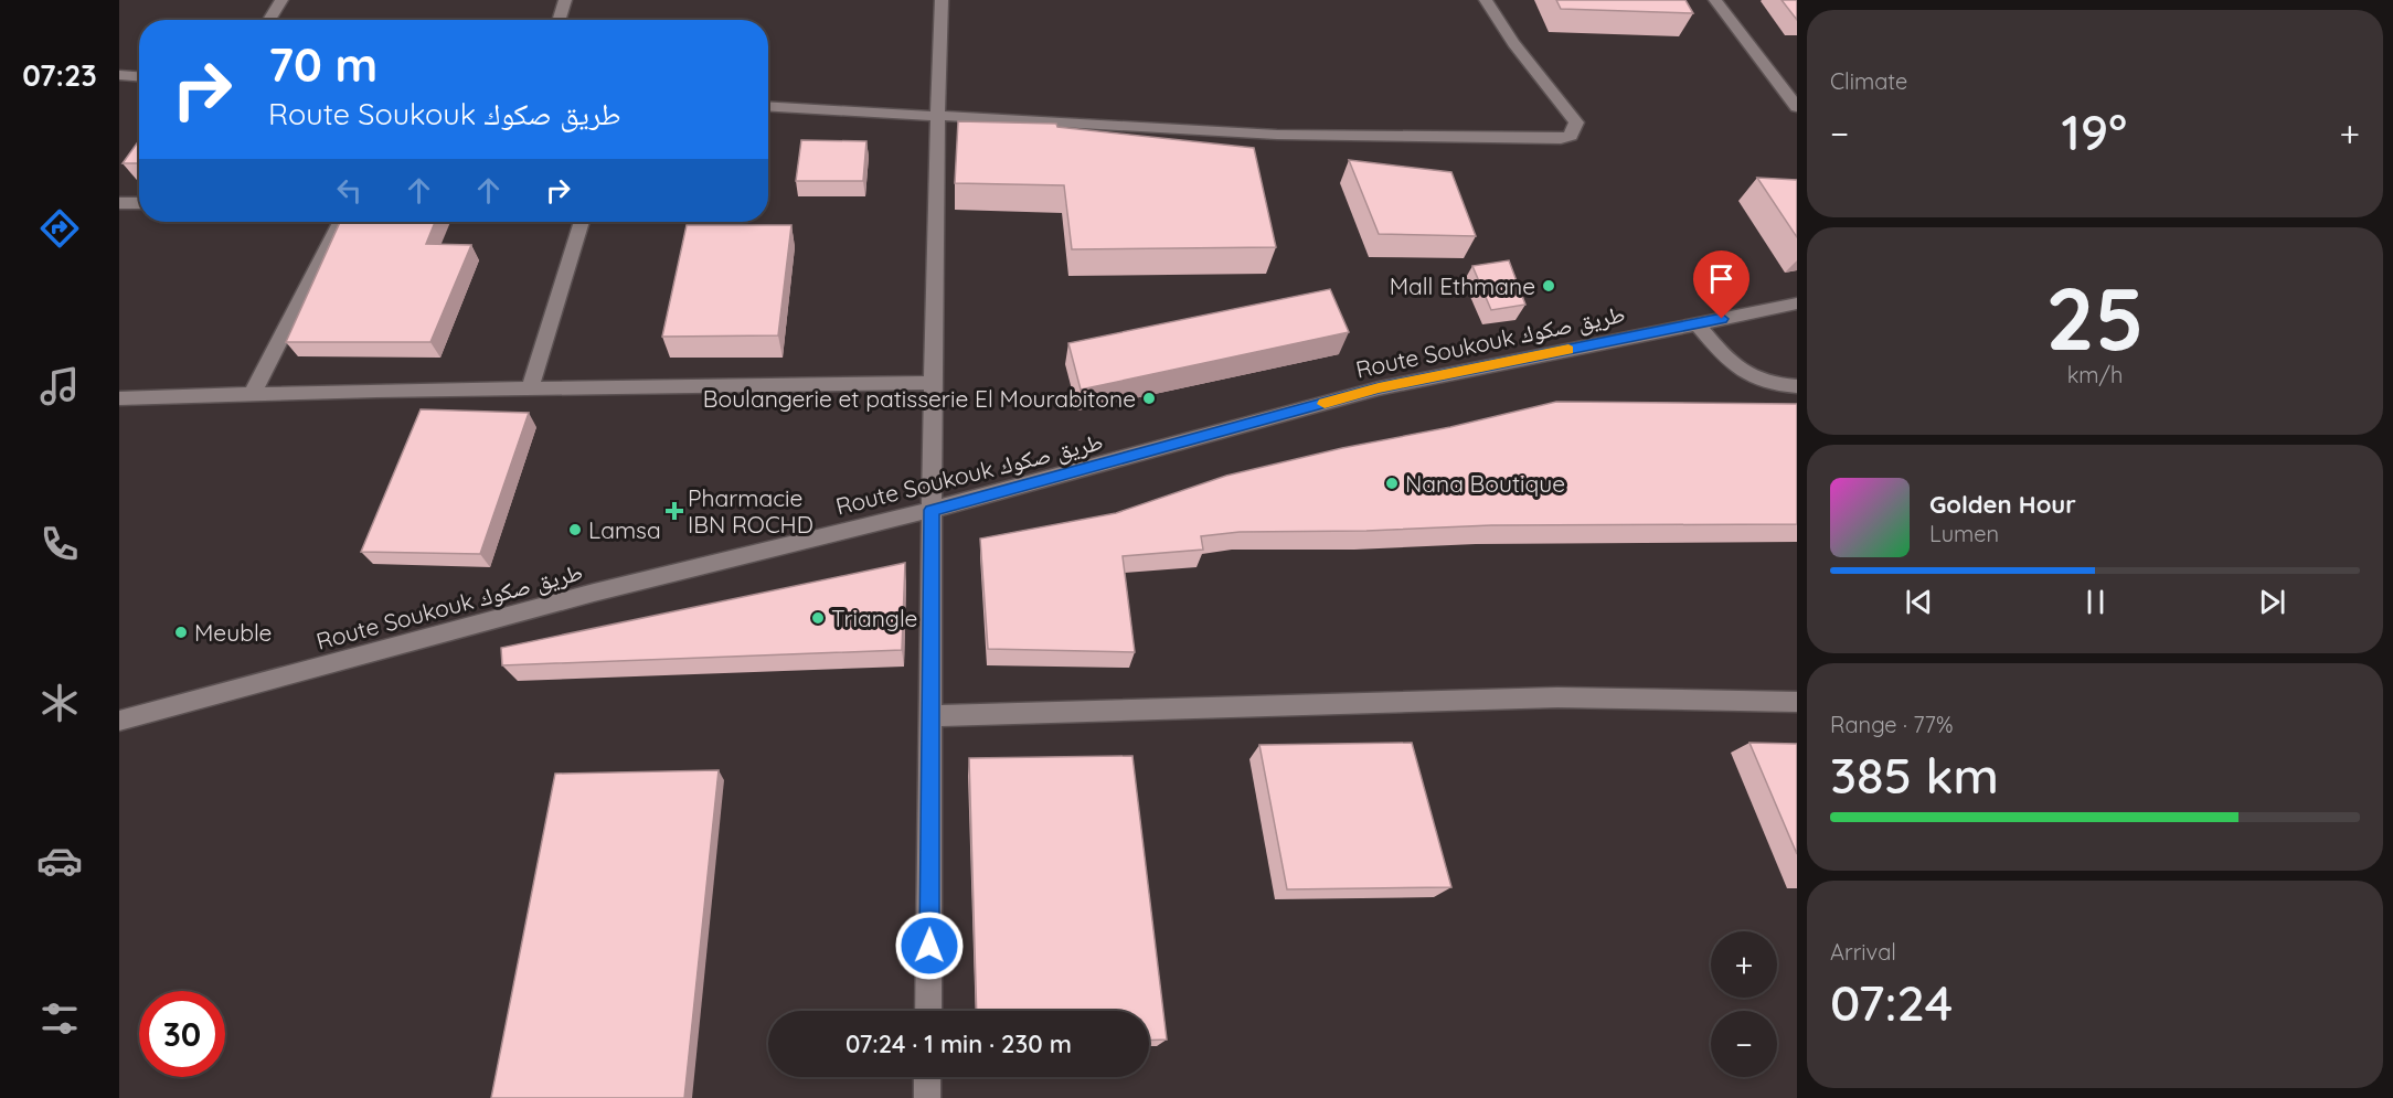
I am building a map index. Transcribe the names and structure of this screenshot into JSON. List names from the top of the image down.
{
  "streets": {
    "street": ["Route Soukouk طريق صكوك"]
  },
  "places": {
    "other": [
      "Mall Ethmane",
      "Boulangerie et patisserie El Mourabitone",
      "Nana Boutique",
      "Lamsa",
      "Triangle",
      "Meuble"
    ],
    "health": ["Pharmacie IBN ROCHD"]
  },
  "page": {
    "tabs": "07:23",
    "tile": [
      "Climate",
      ["25", "km/h"],
      ["Range · 77%", "385 km"],
      ["Arrival", "07:24"]
    ],
    "turn": ["70 m", "Route Soukouk طريق صكوك"],
    "heat": ["−", "19°", "+"],
    "song": ["Golden Hour", "Lumen"],
    "map_buttons": ["+", "−"],
    "limit": "30",
    "trip": "07:24 · 1 min · 230 m"
  }
}
